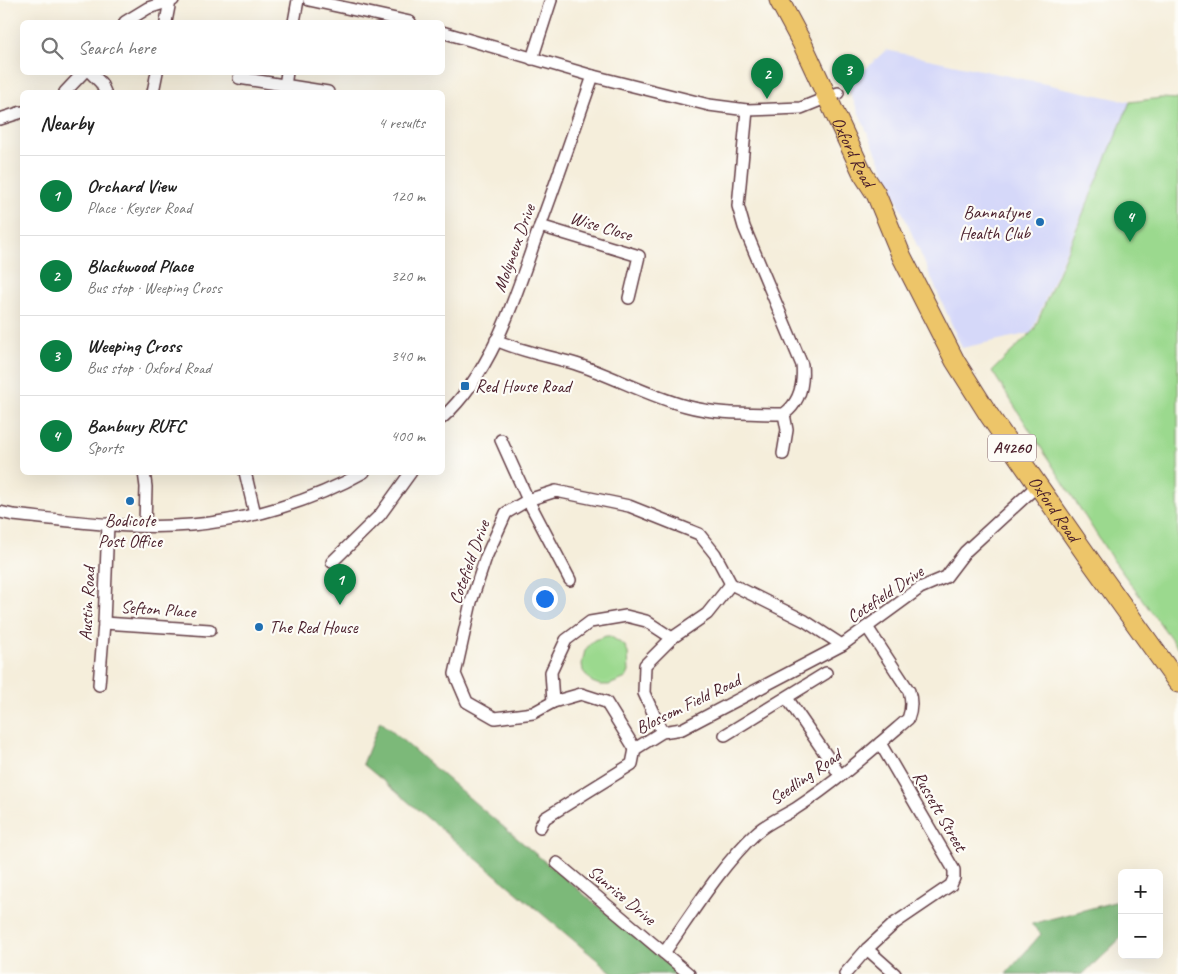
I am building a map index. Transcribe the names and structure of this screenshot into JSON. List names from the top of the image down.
{
  "streets": {
    "main road": ["Oxford Road", "A4260"],
    "street": [
      "Wise Close",
      "Molyneux Drive",
      "Cotefield Drive",
      "Austin Road",
      "Sefton Place",
      "Blossom Field Road",
      "Seedling Road",
      "Russett Street",
      "Sunrise Drive"
    ]
  },
  "crossings": [
    ["Oxford Road", "Cotefield Drive"],
    ["Wise Close", "Molyneux Drive"],
    ["Cotefield Drive", "Blossom Field Road"],
    ["Cotefield Drive", "Seedling Road"],
    ["Austin Road", "Sefton Place"],
    ["Seedling Road", "Russett Street"],
    ["Seedling Road", "Sunrise Drive"]
  ],
  "places": {
    "other": ["Bannatyne Health Club", "Bodicote Post Office", "The Red House"],
    "transit": ["Red House Road"]
  },
  "page": {
    "search": "Search here",
    "pins": [
      "3",
      "2",
      "4",
      "1"
    ],
    "heading": ["Nearby", "4 results"],
    "list": [
      {
        "mark": "1",
        "name": "Orchard View",
        "note": "Place · Keyser Road",
        "value": "120 m"
      },
      {
        "mark": "2",
        "name": "Blackwood Place",
        "note": "Bus stop · Weeping Cross",
        "value": "320 m"
      },
      {
        "mark": "3",
        "name": "Weeping Cross",
        "note": "Bus stop · Oxford Road",
        "value": "340 m"
      },
      {
        "mark": "4",
        "name": "Banbury RUFC",
        "note": "Sports",
        "value": "400 m"
      }
    ],
    "map_buttons": ["+", "−"]
  }
}
